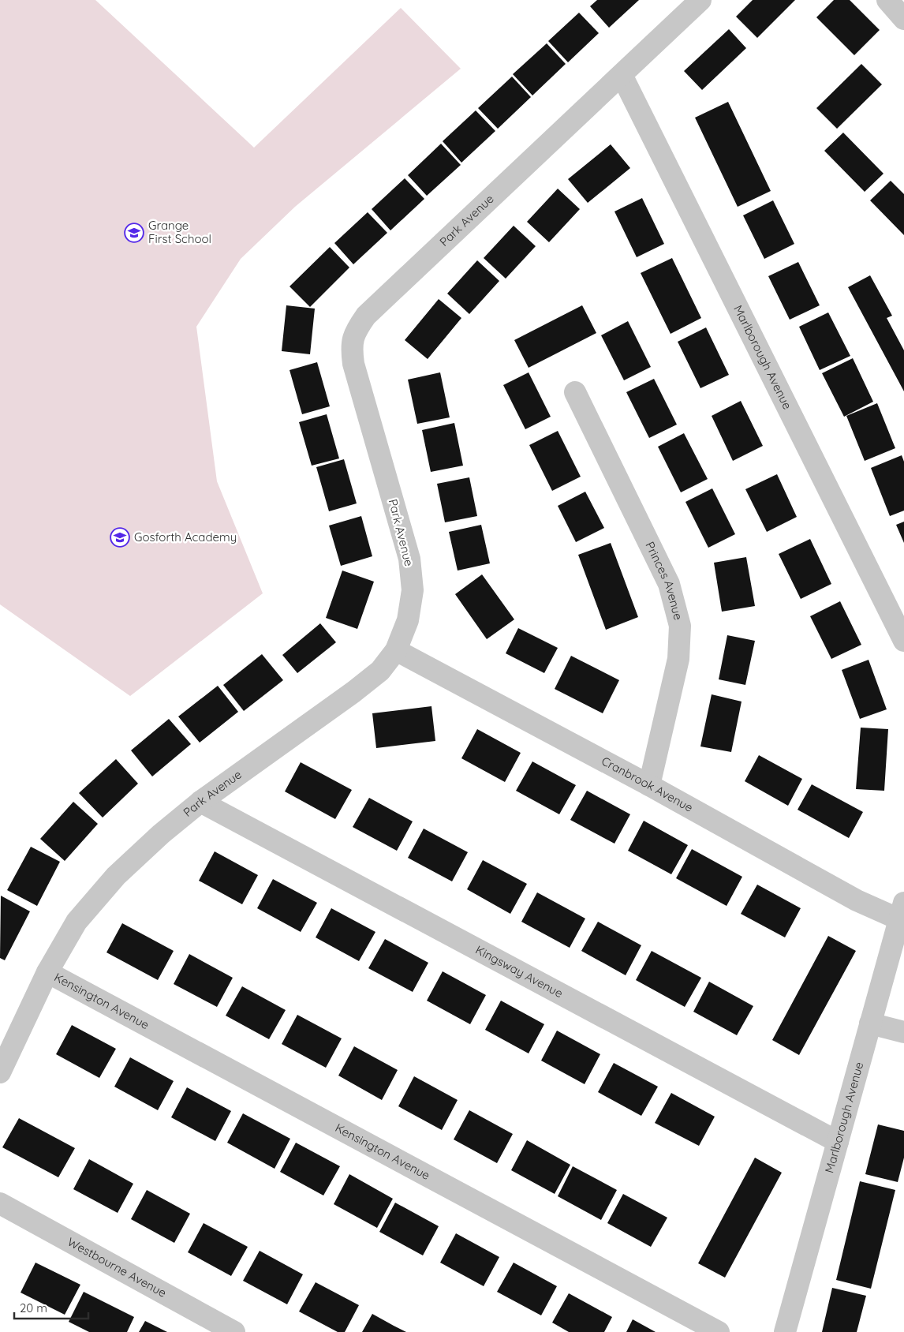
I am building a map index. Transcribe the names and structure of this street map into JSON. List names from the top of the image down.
{
  "streets": {
    "street": [
      "Park Avenue",
      "Marlborough Avenue",
      "Princes Avenue",
      "Cranbrook Avenue",
      "Kingsway Avenue",
      "Kensington Avenue",
      "Westbourne Avenue"
    ]
  },
  "crossings": [
    ["Park Avenue", "Marlborough Avenue"],
    ["Park Avenue", "Cranbrook Avenue"],
    ["Park Avenue", "Kingsway Avenue"],
    ["Park Avenue", "Kensington Avenue"],
    ["Marlborough Avenue", "Cranbrook Avenue"],
    ["Marlborough Avenue", "Kingsway Avenue"],
    ["Princes Avenue", "Cranbrook Avenue"]
  ],
  "places": {
    "school or university": ["Grange First School", "Gosforth Academy"]
  },
  "scale_bar": "20 m"
}
